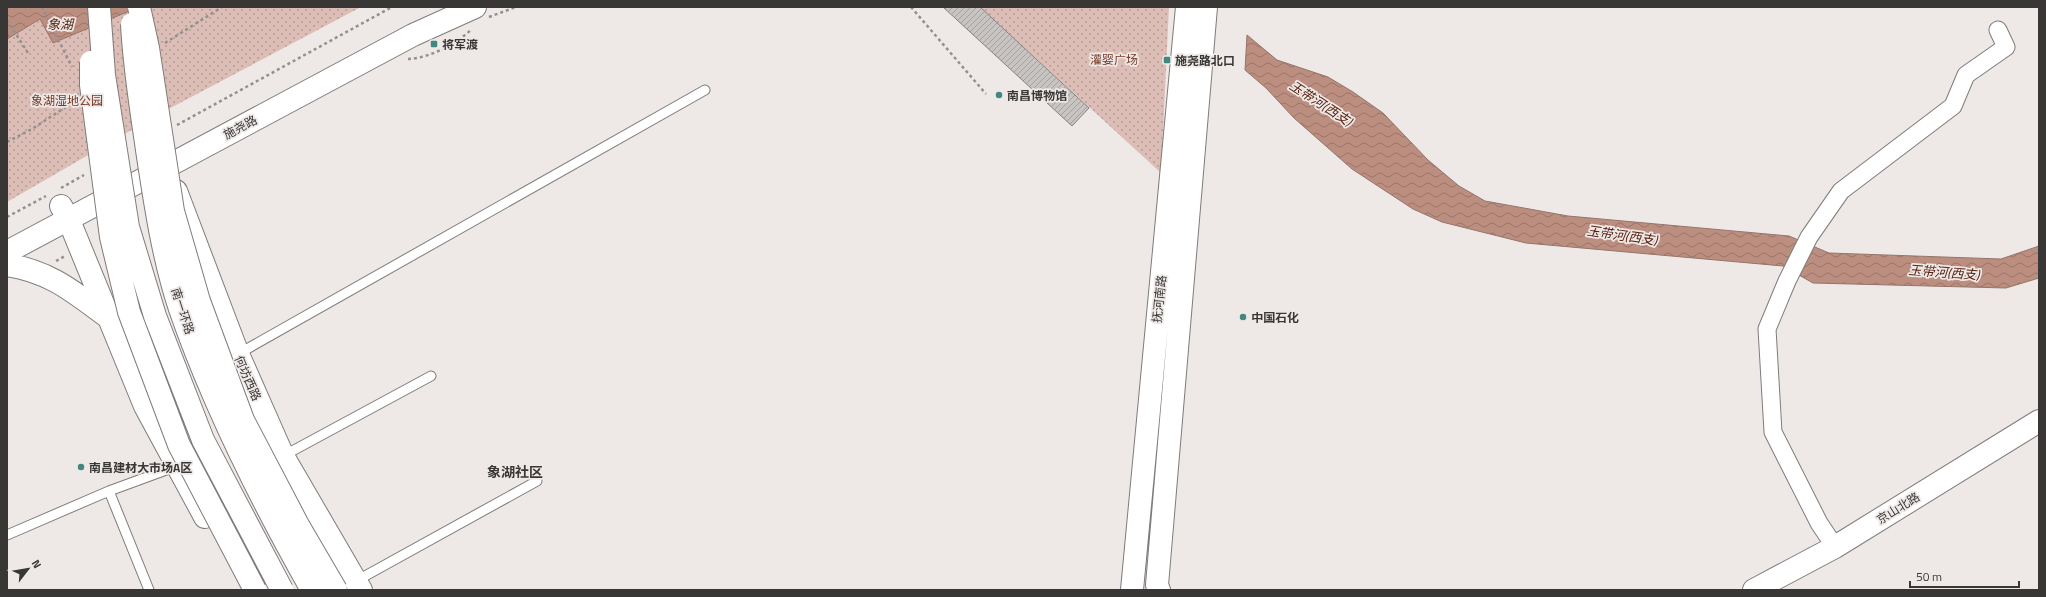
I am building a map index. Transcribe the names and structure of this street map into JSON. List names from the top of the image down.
{
  "streets": {
    "main road": [
      "施尧路",
      "抚河南路",
      "南一环路",
      "何坊西路",
      "京山北路"
    ]
  },
  "crossings": [
    ["施尧路", "何坊西路"]
  ],
  "districts": ["象湖社区"],
  "water": ["象湖", "玉带河(西支)"],
  "parks": ["灌婴广场", "象湖湿地公园"],
  "places": {
    "transit": ["将军渡", "施尧路北口"],
    "other": ["南昌博物馆", "中国石化", "南昌建材大市场A区"]
  },
  "scale_bar": "50 m",
  "north": "top right"
}
